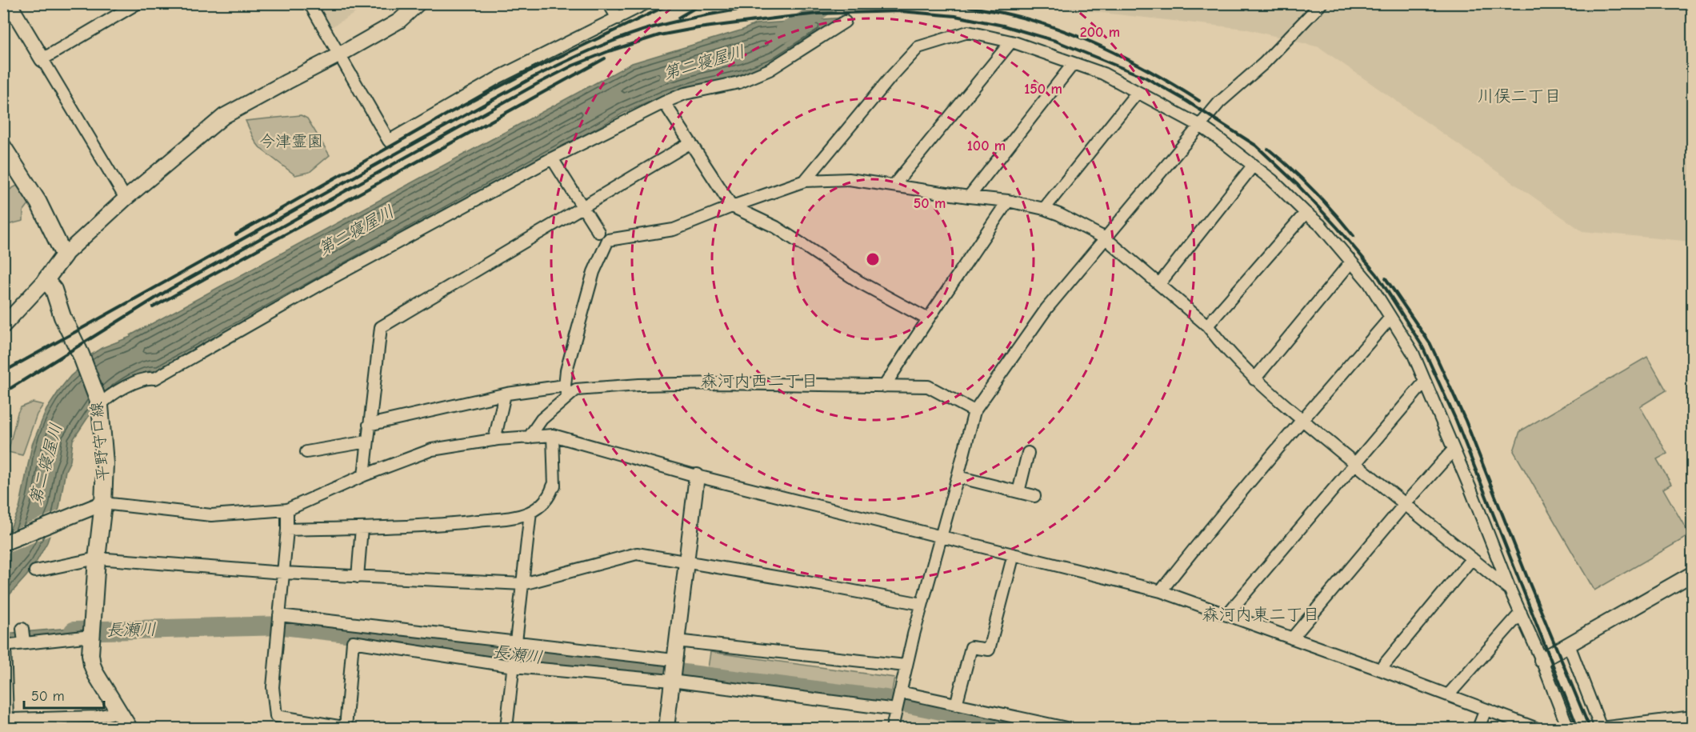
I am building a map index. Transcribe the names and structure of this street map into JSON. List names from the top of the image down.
{
  "streets": {
    "main road": ["平野守口線"]
  },
  "districts": ["川俣二丁目", "森河内西二丁目", "森河内東二丁目"],
  "water": ["第二寝屋川", "長瀬川"],
  "parks": ["今津霊園"],
  "scale_bar": "50 m",
  "rings": [
    "200 m",
    "150 m",
    "100 m",
    "50 m"
  ]
}
